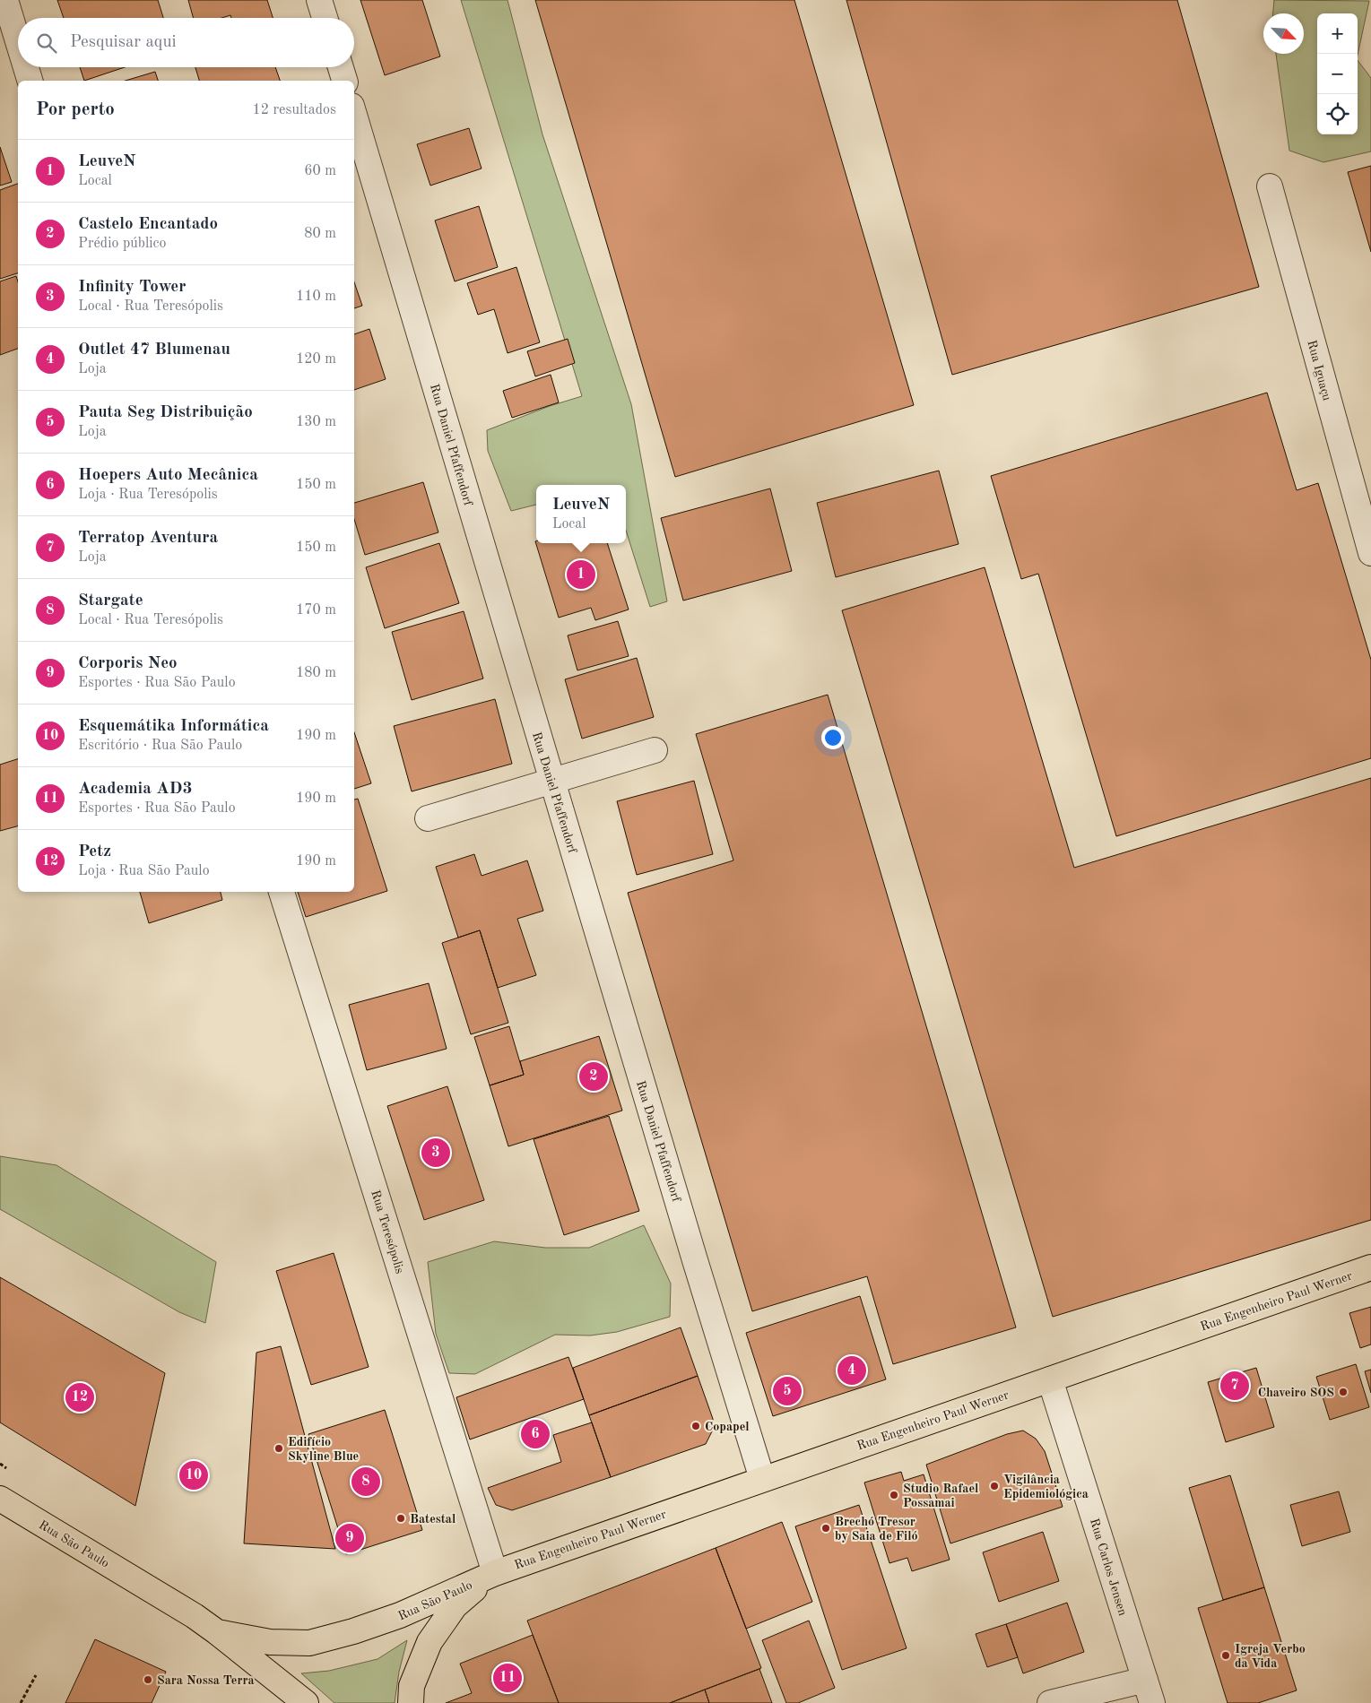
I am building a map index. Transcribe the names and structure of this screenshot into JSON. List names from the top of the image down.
{
  "streets": {
    "main road": ["Rua Engenheiro Paul Werner", "Rua São Paulo"],
    "street": [
      "Rua Iguaçu",
      "Rua Daniel Pfaffendorf",
      "Rua Teresópolis",
      "Rua Carlos Jensen"
    ]
  },
  "crossings": [
    ["Rua Daniel Pfaffendorf", "Rua Engenheiro Paul Werner"],
    ["Rua Teresópolis", "Rua Engenheiro Paul Werner"],
    ["Rua Teresópolis", "Rua São Paulo"],
    ["Rua Engenheiro Paul Werner", "Rua São Paulo"],
    ["Rua Engenheiro Paul Werner", "Rua Carlos Jensen"]
  ],
  "places": [
    "Chaveiro SOS",
    "Copapel",
    "Edifício Skyline Blue",
    "Vigilância Epidemiológica",
    "Studio Rafael Possamai",
    "Batestal",
    "Brechó Tresor by Saia de Filó",
    "Igreja Verbo da Vida",
    "Sara Nossa Terra"
  ],
  "north": "bottom right",
  "page": {
    "map_buttons": ["+", "−"],
    "search": "Pesquisar aqui",
    "heading": ["Por perto", "12 resultados"],
    "list": [
      {
        "mark": "1",
        "name": "LeuveN",
        "note": "Local",
        "value": "60 m"
      },
      {
        "mark": "2",
        "name": "Castelo Encantado",
        "note": "Prédio público",
        "value": "80 m"
      },
      {
        "mark": "3",
        "name": "Infinity Tower",
        "note": "Local · Rua Teresópolis",
        "value": "110 m"
      },
      {
        "mark": "4",
        "name": "Outlet 47 Blumenau",
        "note": "Loja",
        "value": "120 m"
      },
      {
        "mark": "5",
        "name": "Pauta Seg Distribuição",
        "note": "Loja",
        "value": "130 m"
      },
      {
        "mark": "6",
        "name": "Hoepers Auto Mecânica",
        "note": "Loja · Rua Teresópolis",
        "value": "150 m"
      },
      {
        "mark": "7",
        "name": "Terratop Aventura",
        "note": "Loja",
        "value": "150 m"
      },
      {
        "mark": "8",
        "name": "Stargate",
        "note": "Local · Rua Teresópolis",
        "value": "170 m"
      },
      {
        "mark": "9",
        "name": "Corporis Neo",
        "note": "Esportes · Rua São Paulo",
        "value": "180 m"
      },
      {
        "mark": "10",
        "name": "Esquemátika Informática",
        "note": "Escritório · Rua São Paulo",
        "value": "190 m"
      },
      {
        "mark": "11",
        "name": "Academia AD3",
        "note": "Esportes · Rua São Paulo",
        "value": "190 m"
      },
      {
        "mark": "12",
        "name": "Petz",
        "note": "Loja · Rua São Paulo",
        "value": "190 m"
      }
    ],
    "popup": ["LeuveN", "Local"],
    "pins": [
      "1",
      "2",
      "3",
      "4",
      "7",
      "5",
      "12",
      "6",
      "10",
      "8",
      "9",
      "11"
    ]
  }
}
